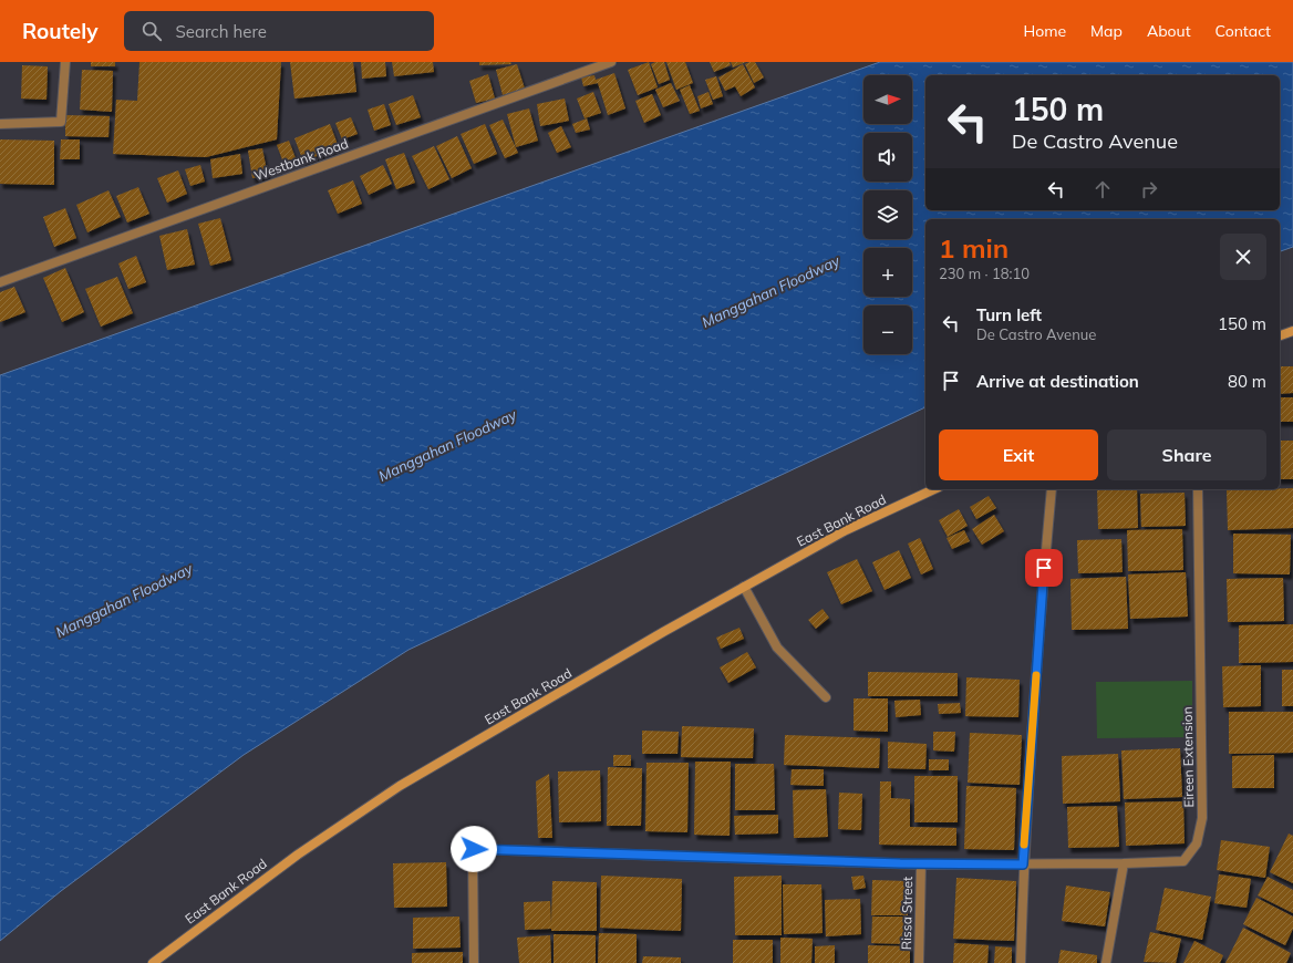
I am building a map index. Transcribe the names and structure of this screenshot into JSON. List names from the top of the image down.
{
  "streets": {
    "main road": ["East Bank Road"],
    "street": ["Westbank Road", "Eireen Extension", "Rissa Street"]
  },
  "crossings": [
    ["Eireen Extension", "Rissa Street"]
  ],
  "water": ["Manggahan Floodway"],
  "north": "right",
  "page": {
    "header": "Routely",
    "search": "Search here",
    "nav": [
      "Home",
      "Map",
      "About",
      "Contact"
    ],
    "map_buttons": ["+", "−"],
    "turn": ["150 m", "De Castro Avenue"],
    "heading": ["1 min", "230 m · 18:10"],
    "list": [
      {
        "name": "Turn left",
        "note": "De Castro Avenue",
        "value": "150 m"
      },
      {
        "name": "Arrive at destination",
        "value": "80 m"
      }
    ],
    "buttons": ["Exit", "Share"]
  }
}
